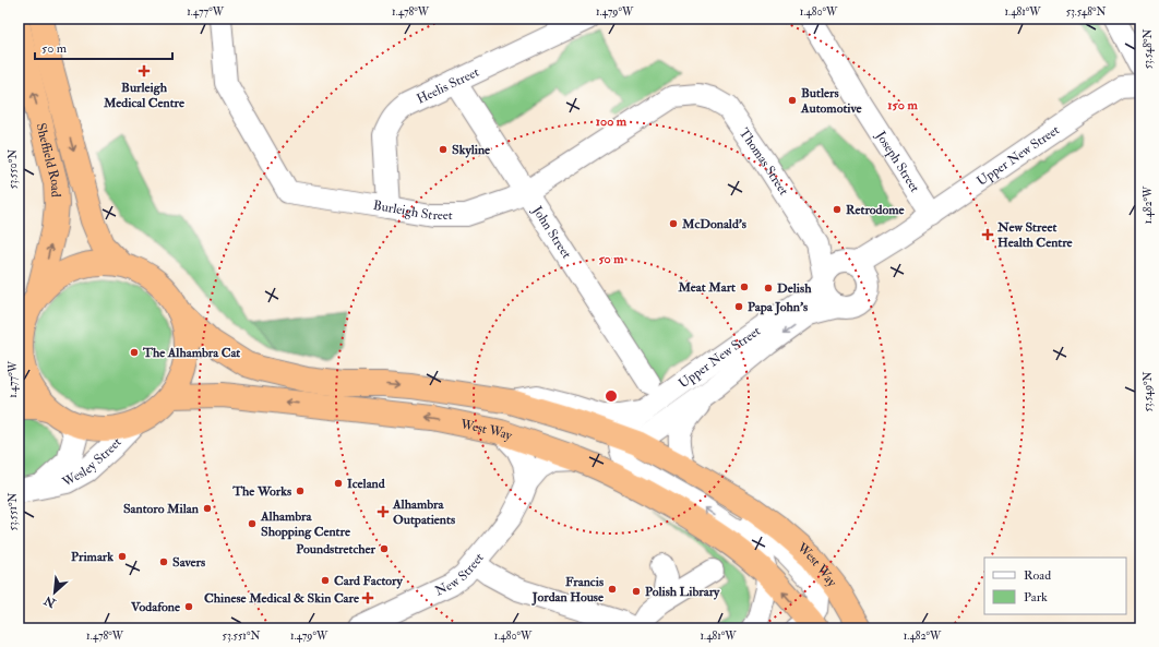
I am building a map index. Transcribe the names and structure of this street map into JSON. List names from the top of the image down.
{
  "streets": {
    "highway": ["Sheffield Road", "West Way"],
    "street": [
      "Heelis Street",
      "Upper New Street",
      "Thomas Street",
      "Joseph Street",
      "Burleigh Street",
      "John Street",
      "Wesley Street",
      "New Street"
    ]
  },
  "crossings": [
    ["Heelis Street", "Burleigh Street"],
    ["Heelis Street", "John Street"],
    ["Upper New Street", "Thomas Street"],
    ["Upper New Street", "Joseph Street"],
    ["Upper New Street", "West Way"],
    ["Upper New Street", "New Street"],
    ["Thomas Street", "Burleigh Street"],
    ["Burleigh Street", "John Street"],
    ["West Way", "New Street"]
  ],
  "places": {
    "health": [
      "Burleigh Medical Centre",
      "New Street Health Centre",
      "Alhambra Outpatients",
      "Chinese Medical & Skin Care"
    ],
    "other": [
      "Butlers Automotive",
      "Skyline",
      "Retrodome",
      "McDonald's",
      "Meat Mart",
      "Delish",
      "Papa John's",
      "The Alhambra Cat",
      "Iceland",
      "The Works",
      "Santoro Milan",
      "Alhambra Shopping Centre",
      "Poundstretcher",
      "Primark",
      "Savers",
      "Card Factory",
      "Francis Jordan House",
      "Polish Library",
      "Vodafone"
    ]
  },
  "legend": ["Road", "Park"],
  "scale_bar": "50 m",
  "north": "bottom left",
  "coordinates": [
    "1.477°W",
    "1.478°W",
    "1.479°W",
    "1.480°W",
    "1.481°W",
    "53.548°N",
    "53.550°N",
    "1.482°W",
    "53.549°N",
    "53.551°N"
  ],
  "rings": ["150 m", "100 m", "50 m"]
}
